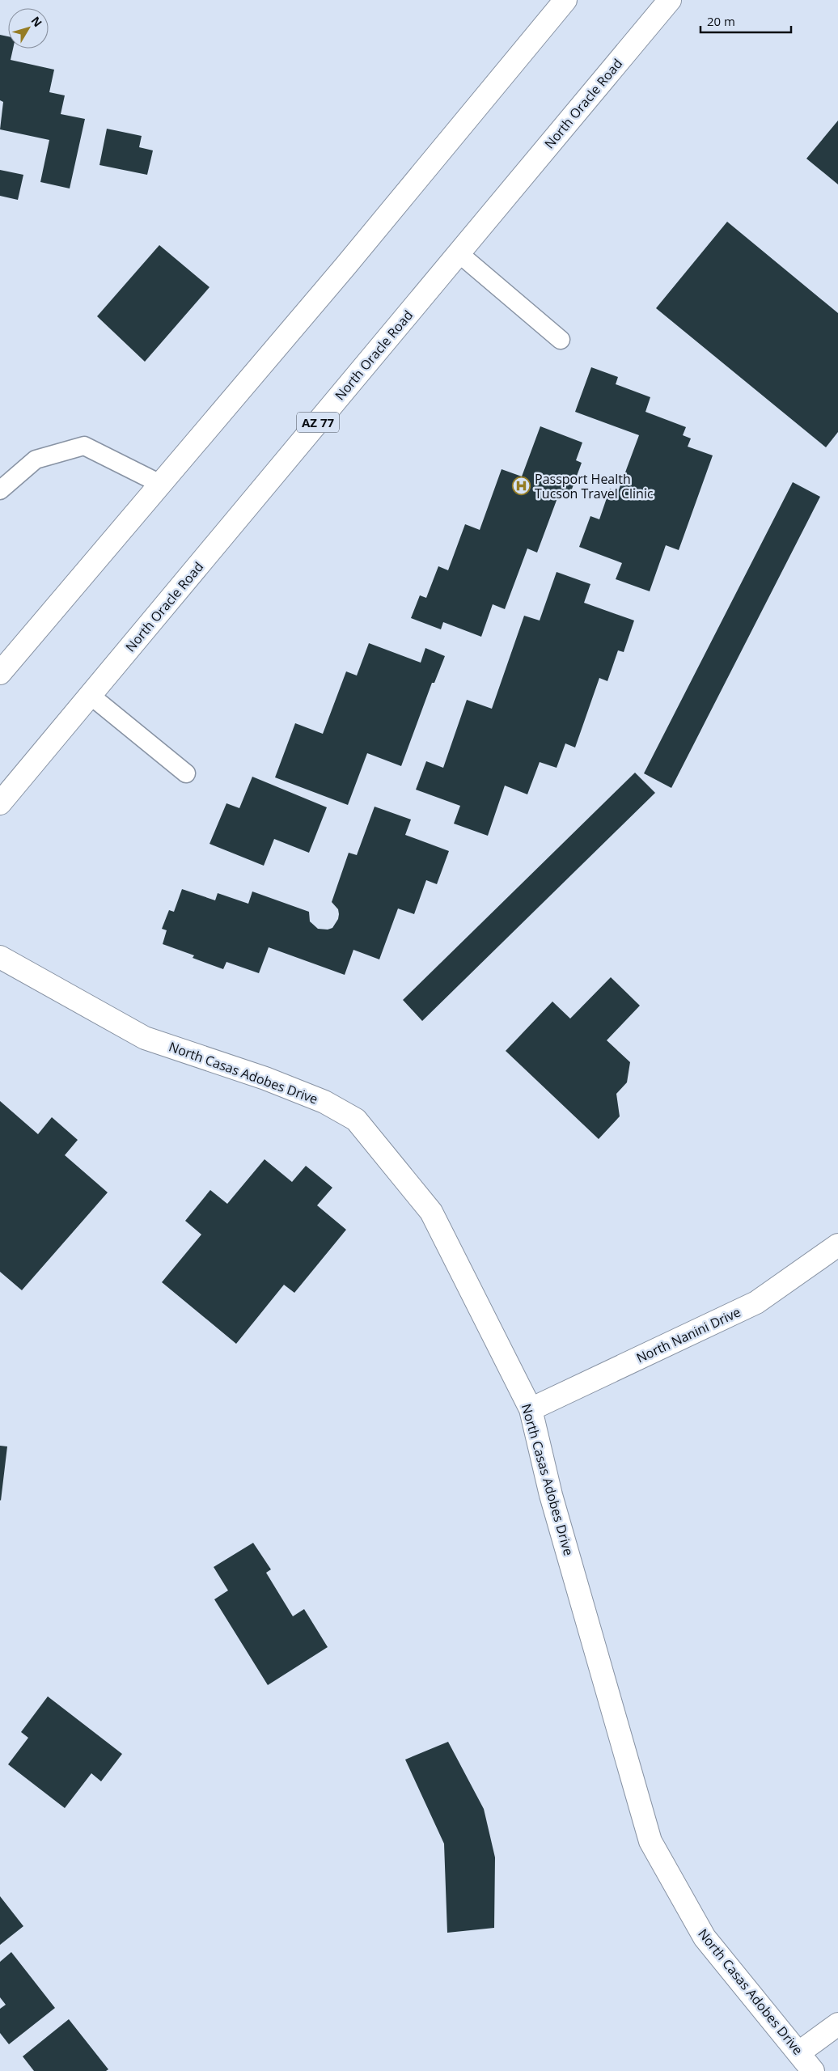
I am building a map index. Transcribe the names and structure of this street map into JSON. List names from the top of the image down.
{
  "streets": {
    "main road": [
      "North Oracle Road",
      "AZ 77",
      "North Casas Adobes Drive",
      "North Nanini Drive"
    ]
  },
  "crossings": [
    ["North Casas Adobes Drive", "North Nanini Drive"]
  ],
  "places": {
    "hospital": ["Passport Health Tucson Travel Clinic"]
  },
  "scale_bar": "20 m",
  "north": "top right"
}
